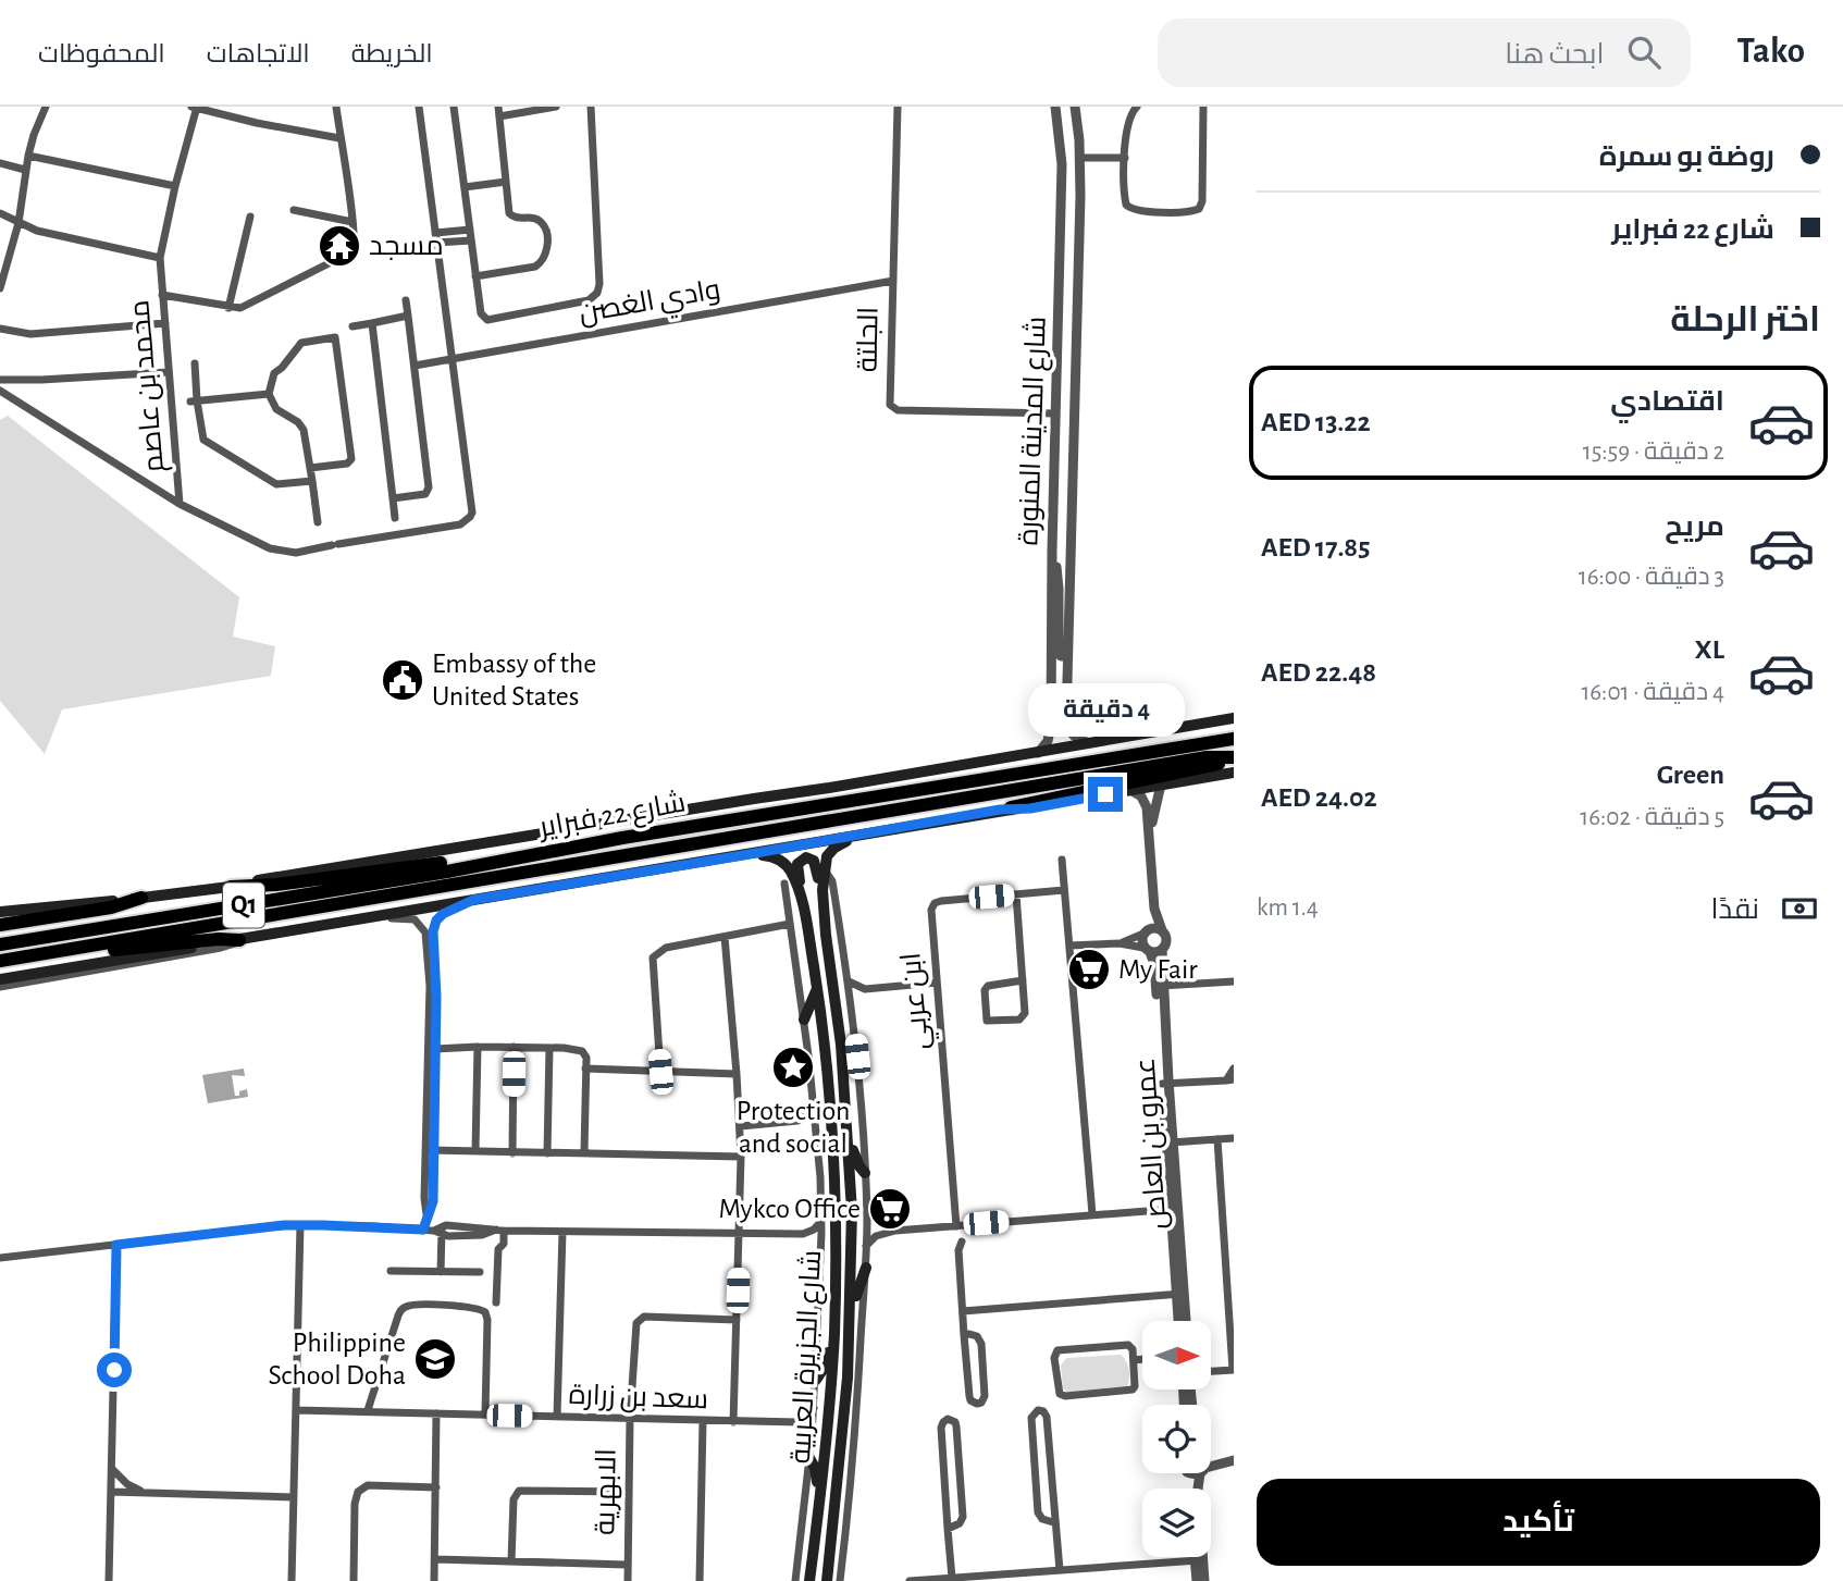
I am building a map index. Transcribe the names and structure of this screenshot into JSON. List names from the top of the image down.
{
  "streets": {
    "highway": ["شارع 22 فبراير", "Q1"],
    "main road": ["شارع الجزيرة العربية"],
    "street": [
      "وادي الغصن",
      "الجلتة",
      "محمد بن عاصم",
      "شارع المدينة المنورة",
      "ابن عربي",
      "عمرو بن العاص",
      "سعد بن زرارة",
      "الابهرية"
    ]
  },
  "crossings": [
    ["وادي الغصن", "الجلتة"],
    ["وادي الغصن", "محمد بن عاصم"],
    ["الجلتة", "شارع المدينة المنورة"],
    ["شارع المدينة المنورة", "شارع 22 فبراير"],
    ["شارع 22 فبراير", "شارع الجزيرة العربية"],
    ["سعد بن زرارة", "الابهرية"]
  ],
  "places": {
    "temple": ["مسجد"],
    "public building": ["Embassy of the United States"],
    "supermarket": ["My Fair", "Mykco Office"],
    "place": ["Protection and social"],
    "school or university": ["Philippine School Doha"]
  },
  "north": "right",
  "page": {
    "header": "Tako",
    "search": "ابحث هنا",
    "nav": ["الخريطة", "الاتجاهات", "المحفوظات"],
    "banner": ["روضة بو سمرة", "شارع 22 فبراير"],
    "heading": "اختر الرحلة",
    "list": [
      {
        "name": "اقتصادي",
        "note": "2 دقيقة · 15:59",
        "value": "AED 13.22"
      },
      {
        "name": "مريح",
        "note": "3 دقيقة · 16:00",
        "value": "AED 17.85"
      },
      {
        "name": "XL",
        "note": "4 دقيقة · 16:01",
        "value": "AED 22.48"
      },
      {
        "name": "Green",
        "note": "5 دقيقة · 16:02",
        "value": "AED 24.02"
      }
    ],
    "bubble": "4 دقيقة",
    "pay": ["نقدًا", "1.4 km"],
    "buttons": "تأكيد"
  }
}
